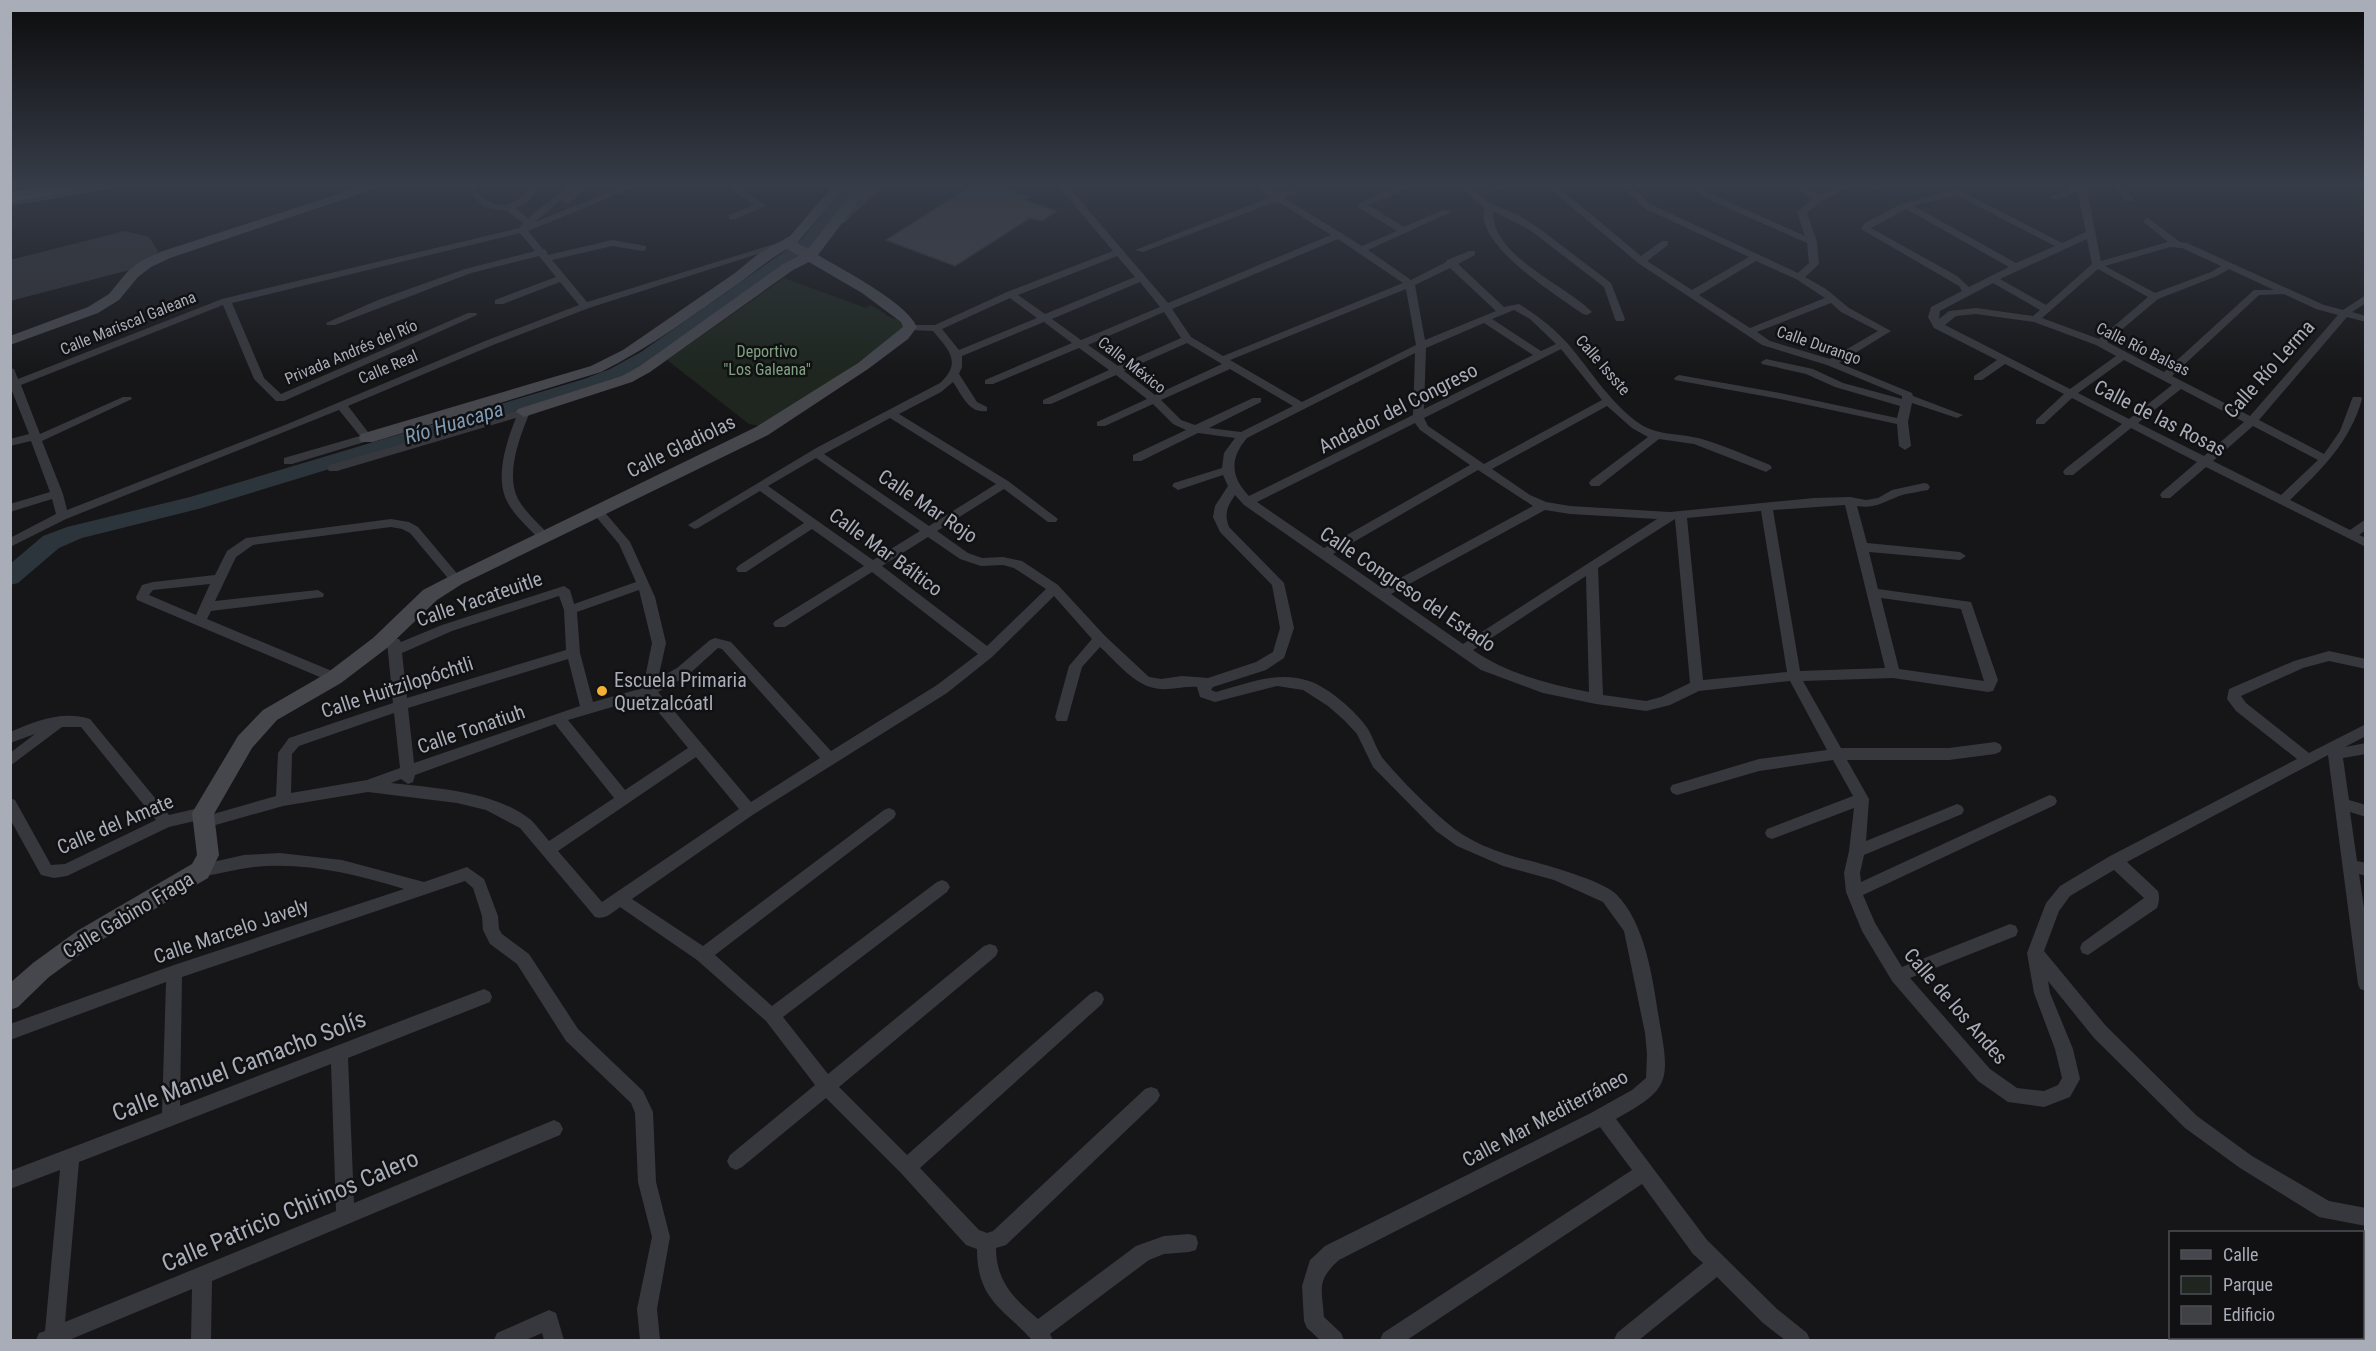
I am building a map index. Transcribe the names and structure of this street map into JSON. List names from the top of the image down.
{
  "streets": {
    "street": [
      "Calle Mariscal Galeana",
      "Calle Durango",
      "Calle Río Balsas",
      "Privada Andrés del Río",
      "Calle México",
      "Calle Issste",
      "Calle Real",
      "Calle Río Lerma",
      "Andador del Congreso",
      "Calle de las Rosas",
      "Calle Gladiolas",
      "Calle Mar Rojo",
      "Calle Mar Báltico",
      "Calle Congreso del Estado",
      "Calle Yacateuitle",
      "Calle Huitzilopóchtli",
      "Calle Tonatiuh",
      "Calle del Amate",
      "Calle Gabino Fraga",
      "Calle Marcelo Javely",
      "Calle de los Andes",
      "Calle Manuel Camacho Solís",
      "Calle Mar Mediterráneo",
      "Calle Patricio Chirinos Calero"
    ]
  },
  "crossings": [
    ["Calle Mariscal Galeana", "Privada Andrés del Río"],
    ["Calle Río Balsas", "Calle Río Lerma"],
    ["Calle Río Balsas", "Calle de las Rosas"],
    ["Calle Issste", "Andador del Congreso"],
    ["Calle Río Lerma", "Calle de las Rosas"],
    ["Andador del Congreso", "Calle Congreso del Estado"],
    ["Calle Gladiolas", "Calle del Amate"],
    ["Calle Gladiolas", "Calle Gabino Fraga"],
    ["Calle Mar Rojo", "Calle Mar Mediterráneo"],
    ["Calle Huitzilopóchtli", "Calle del Amate"],
    ["Calle Tonatiuh", "Calle del Amate"],
    ["Calle del Amate", "Calle Gabino Fraga"]
  ],
  "water": ["Río Huacapa"],
  "parks": ["Deportivo \"Los Galeana\""],
  "places": ["Escuela Primaria Quetzalcóatl"],
  "legend": ["Calle", "Parque", "Edificio"]
}
